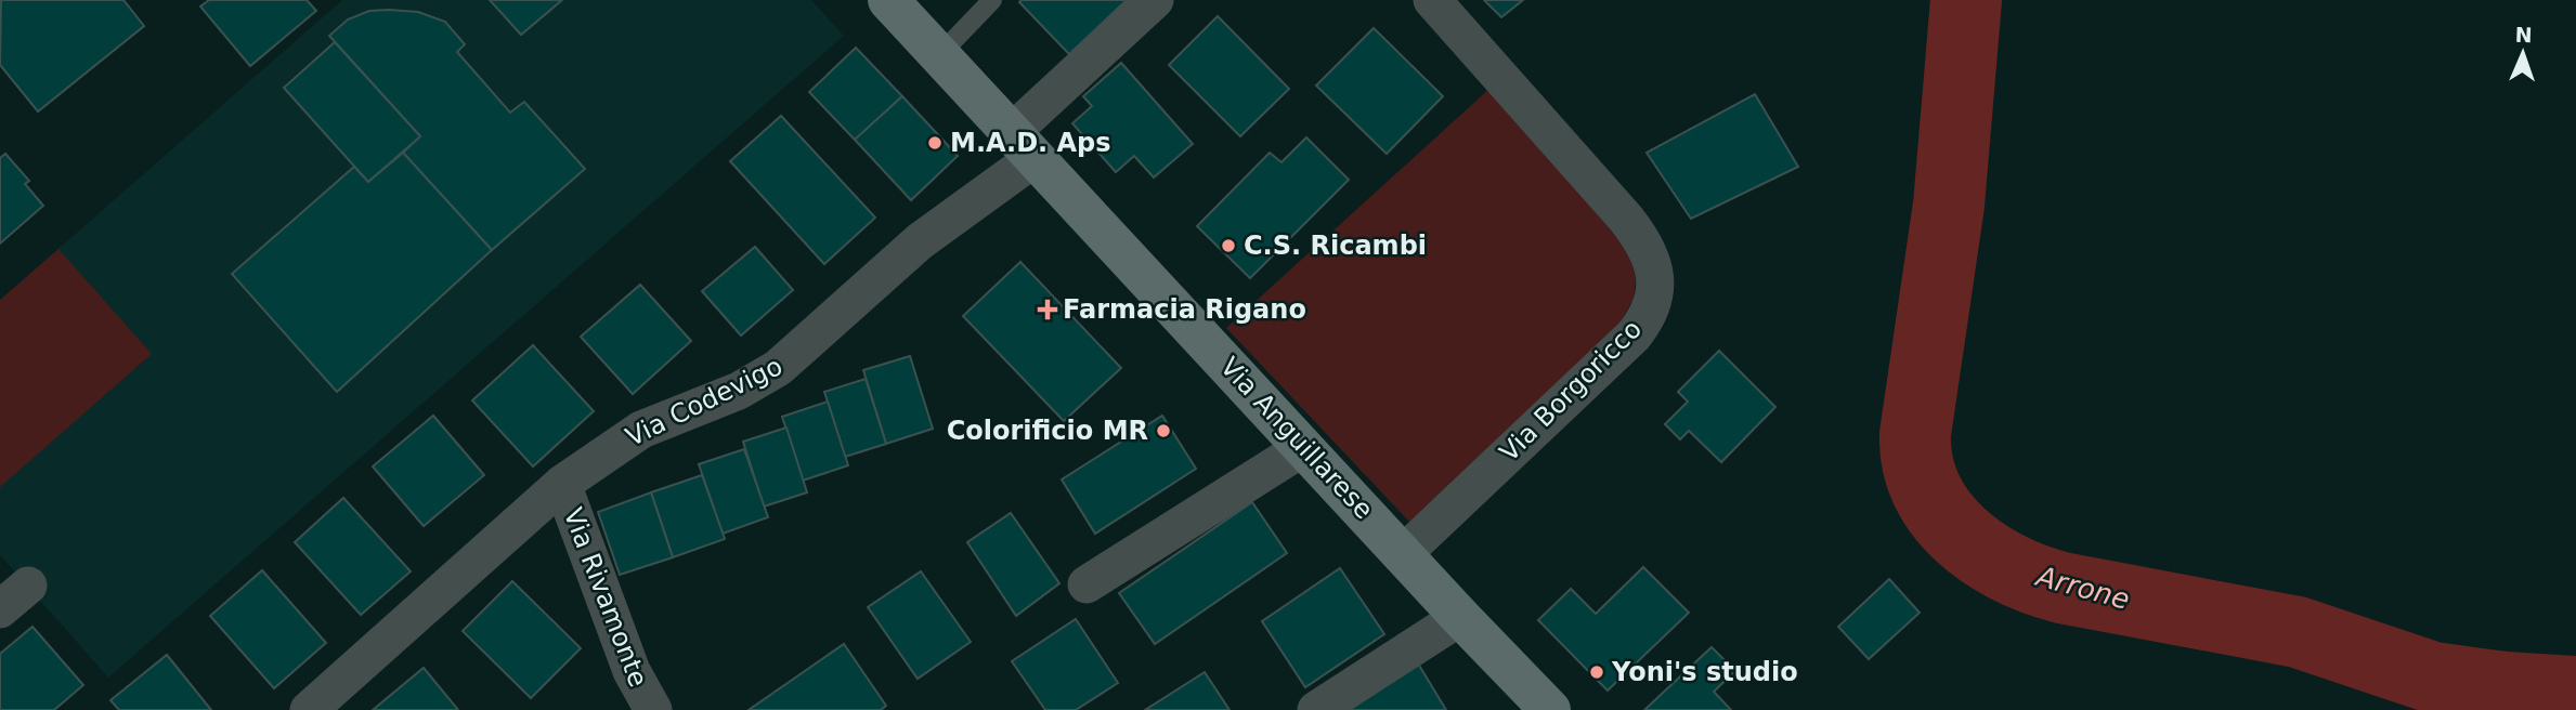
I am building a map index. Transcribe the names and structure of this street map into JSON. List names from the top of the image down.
{
  "streets": {
    "main road": ["Via Anguillarese"],
    "street": ["Via Borgoricco", "Via Codevigo", "Via Rivamonte"]
  },
  "crossings": [
    ["Via Borgoricco", "Via Anguillarese"],
    ["Via Codevigo", "Via Anguillarese"],
    ["Via Codevigo", "Via Rivamonte"]
  ],
  "water": ["Arrone"],
  "places": {
    "other": [
      "M.A.D. Aps",
      "C.S. Ricambi",
      "Colorificio MR",
      "Yoni's studio"
    ],
    "health": ["Farmacia Rigano"]
  },
  "north": "top"
}
